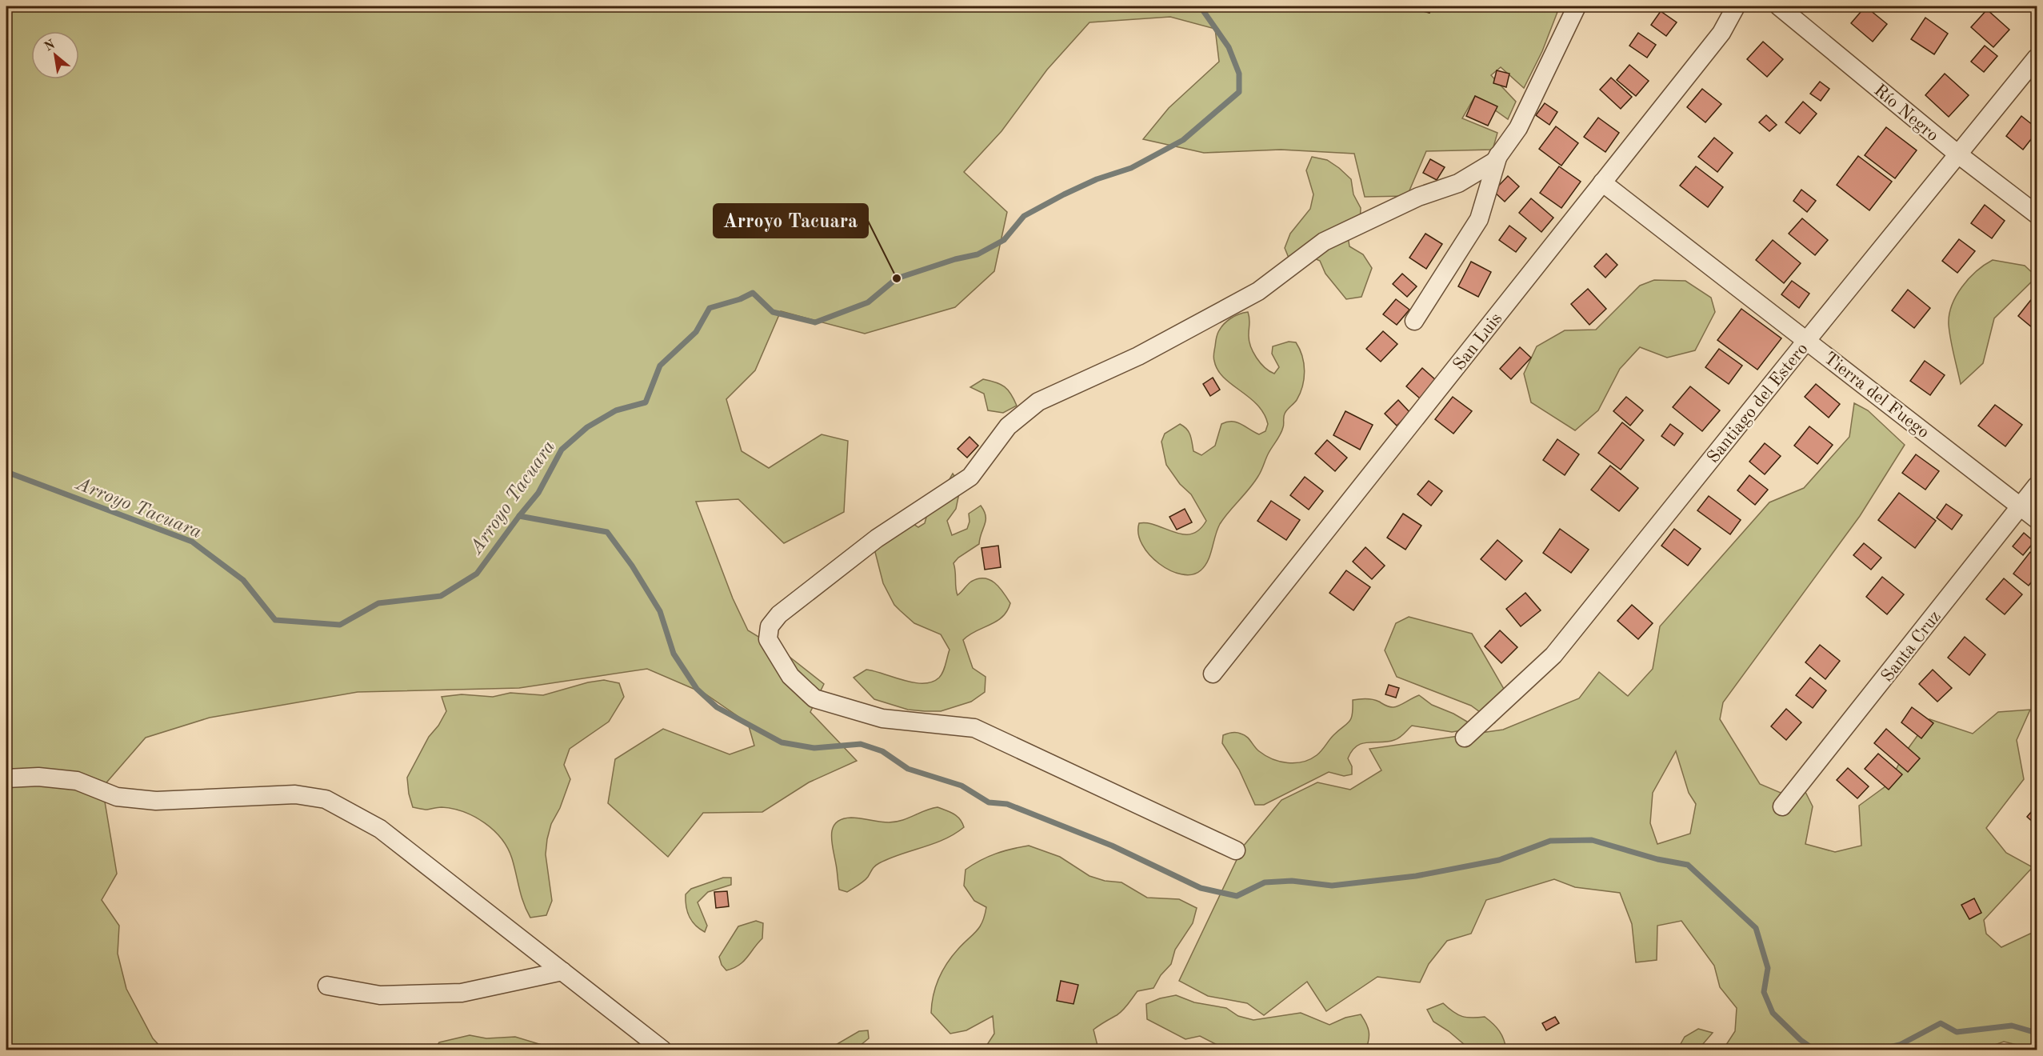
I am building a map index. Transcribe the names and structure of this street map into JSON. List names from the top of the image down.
{
  "streets": {
    "street": [
      "Río Negro",
      "San Luis",
      "Tierra del Fuego",
      "Santiago del Estero",
      "Santa Cruz"
    ]
  },
  "crossings": [
    ["Río Negro", "Santiago del Estero"],
    ["San Luis", "Tierra del Fuego"],
    ["Tierra del Fuego", "Santiago del Estero"],
    ["Tierra del Fuego", "Santa Cruz"]
  ],
  "water": ["Arroyo Tacuara"],
  "places": ["Arroyo Tacuara"],
  "north": "top left"
}
